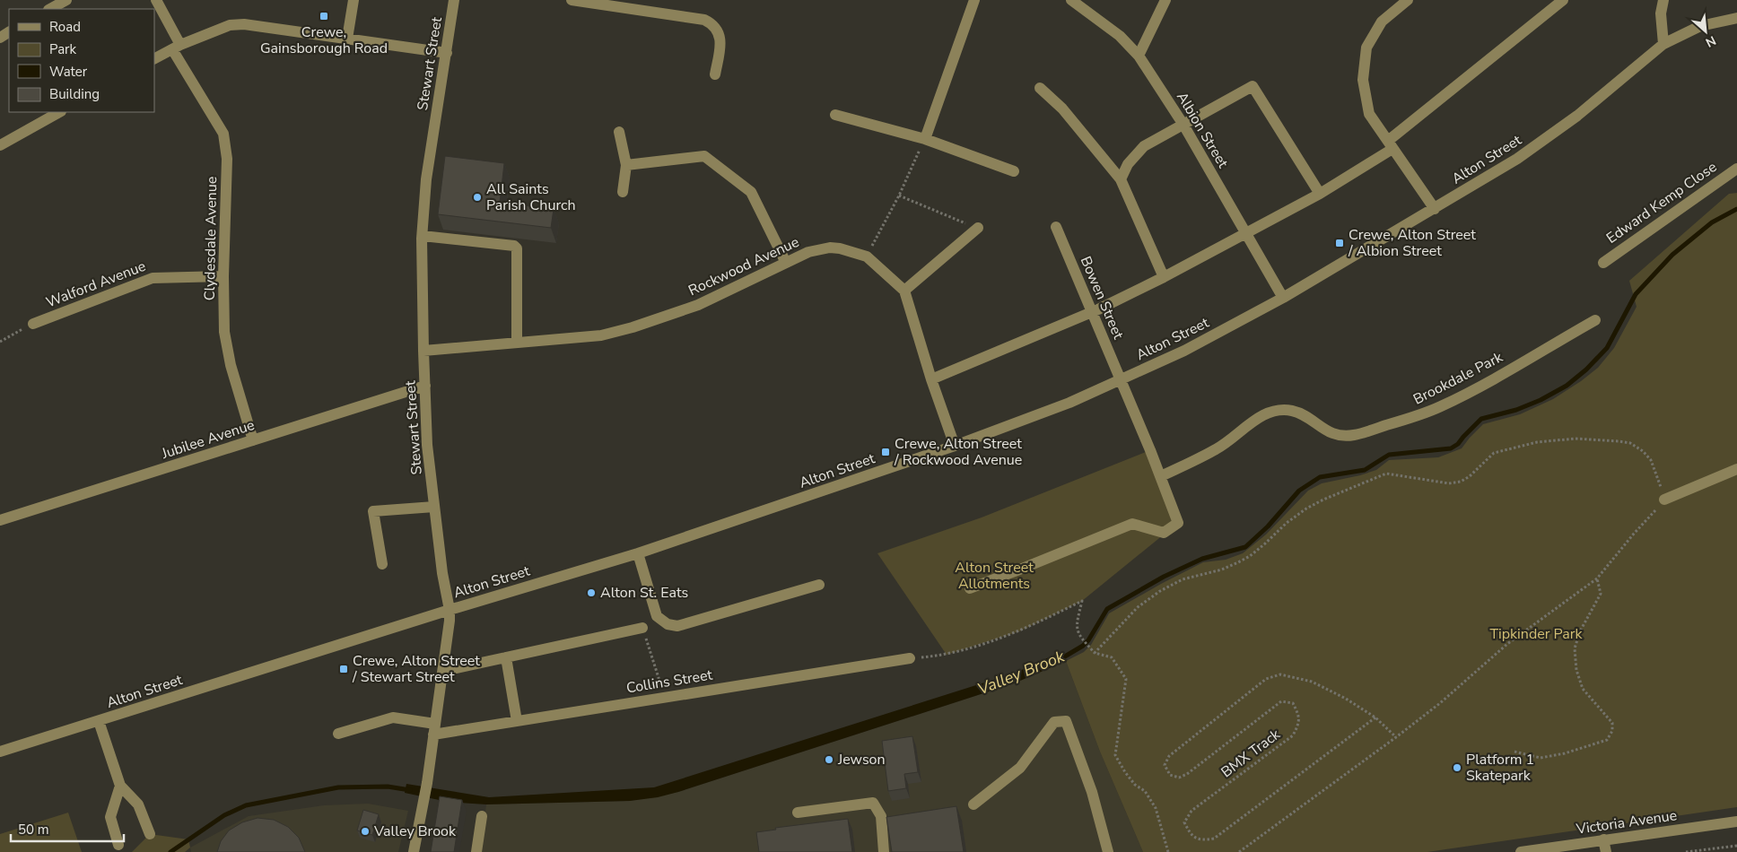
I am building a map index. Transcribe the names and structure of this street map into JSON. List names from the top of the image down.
{
  "streets": {
    "street": [
      "Stewart Street",
      "Albion Street",
      "Alton Street",
      "Edward Kemp Close",
      "Clydesdale Avenue",
      "Rockwood Avenue",
      "Walford Avenue",
      "Bowen Street",
      "Brookdale Park",
      "Jubilee Avenue",
      "Collins Street",
      "Victoria Avenue"
    ],
    "path": ["BMX Track"]
  },
  "crossings": [
    ["Stewart Street", "Alton Street"],
    ["Stewart Street", "Rockwood Avenue"],
    ["Stewart Street", "Jubilee Avenue"],
    ["Stewart Street", "Collins Street"],
    ["Albion Street", "Alton Street"],
    ["Alton Street", "Bowen Street"],
    ["Clydesdale Avenue", "Walford Avenue"],
    ["Clydesdale Avenue", "Jubilee Avenue"]
  ],
  "water": ["Valley Brook"],
  "parks": ["Alton Street Allotments", "Tipkinder Park"],
  "places": {
    "transit": [
      "Crewe, Gainsborough Road",
      "Crewe, Alton Street / Albion Street",
      "Crewe, Alton Street / Rockwood Avenue",
      "Crewe, Alton Street / Stewart Street"
    ],
    "other": [
      "All Saints Parish Church",
      "Alton St. Eats",
      "Jewson",
      "Platform 1 Skatepark",
      "Valley Brook"
    ]
  },
  "legend": [
    "Road",
    "Park",
    "Water",
    "Building"
  ],
  "scale_bar": "50 m",
  "north": "bottom right"
}
